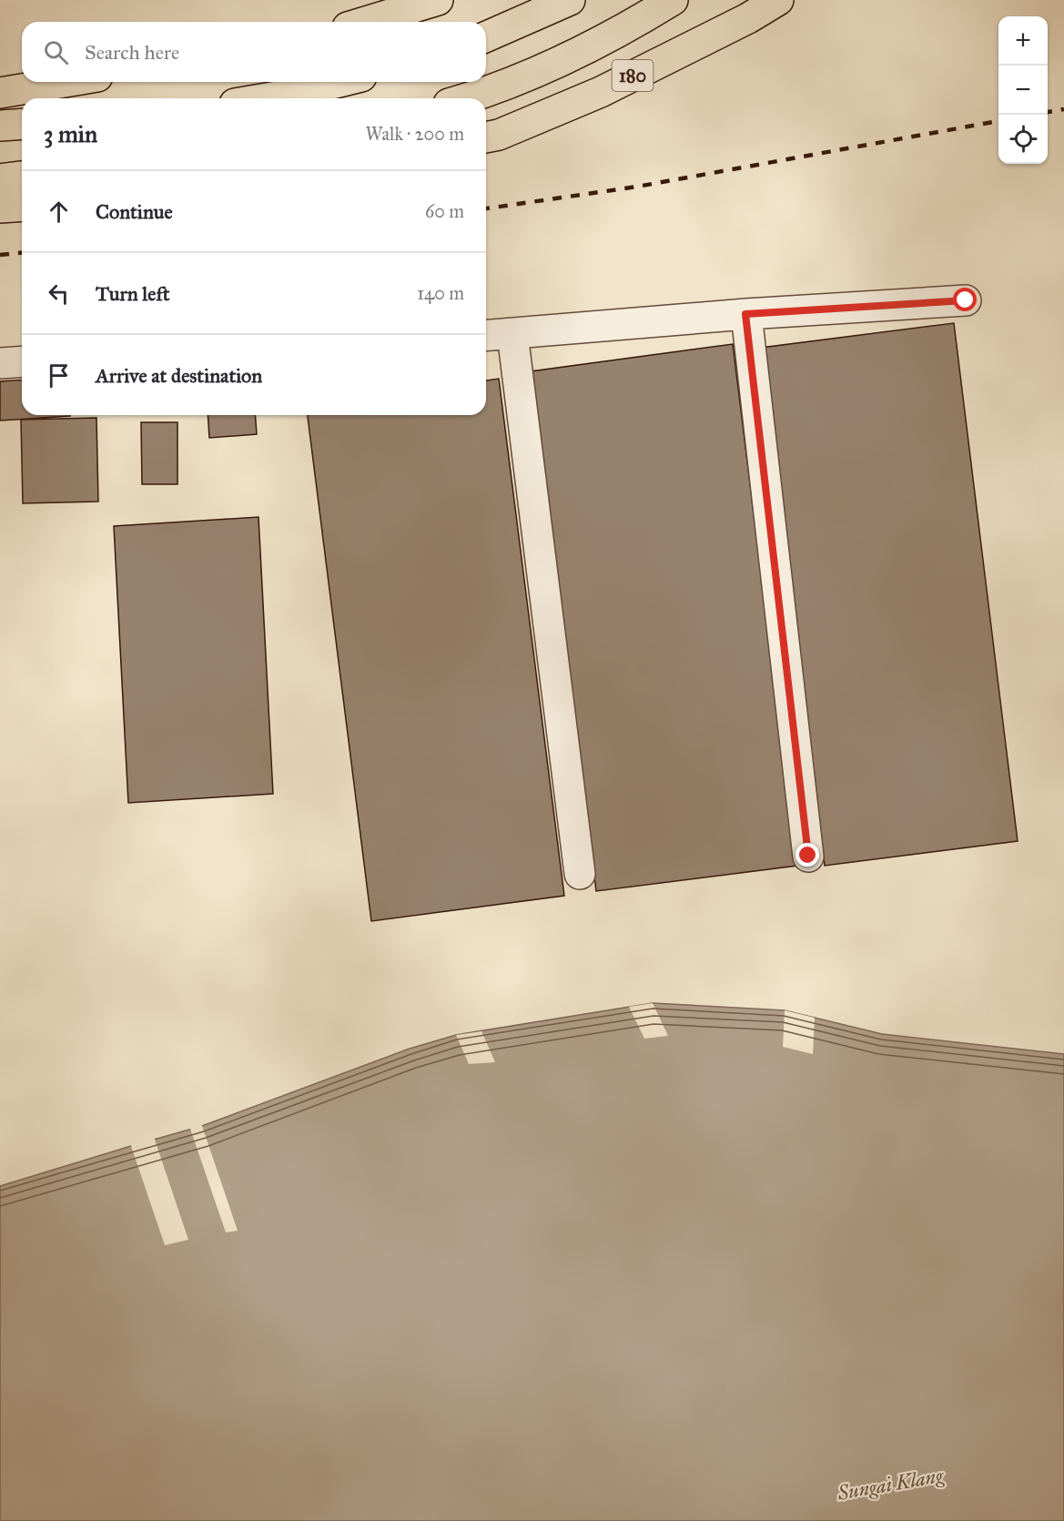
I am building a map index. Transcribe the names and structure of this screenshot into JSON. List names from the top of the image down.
{
  "streets": {
    "main road": ["180"]
  },
  "water": ["Sungai Klang"],
  "page": {
    "map_buttons": ["+", "−"],
    "search": "Search here",
    "heading": ["3 min", "Walk · 200 m"],
    "list": [
      ["Continue", "60 m"],
      ["Turn left", "140 m"],
      "Arrive at destination"
    ]
  }
}
